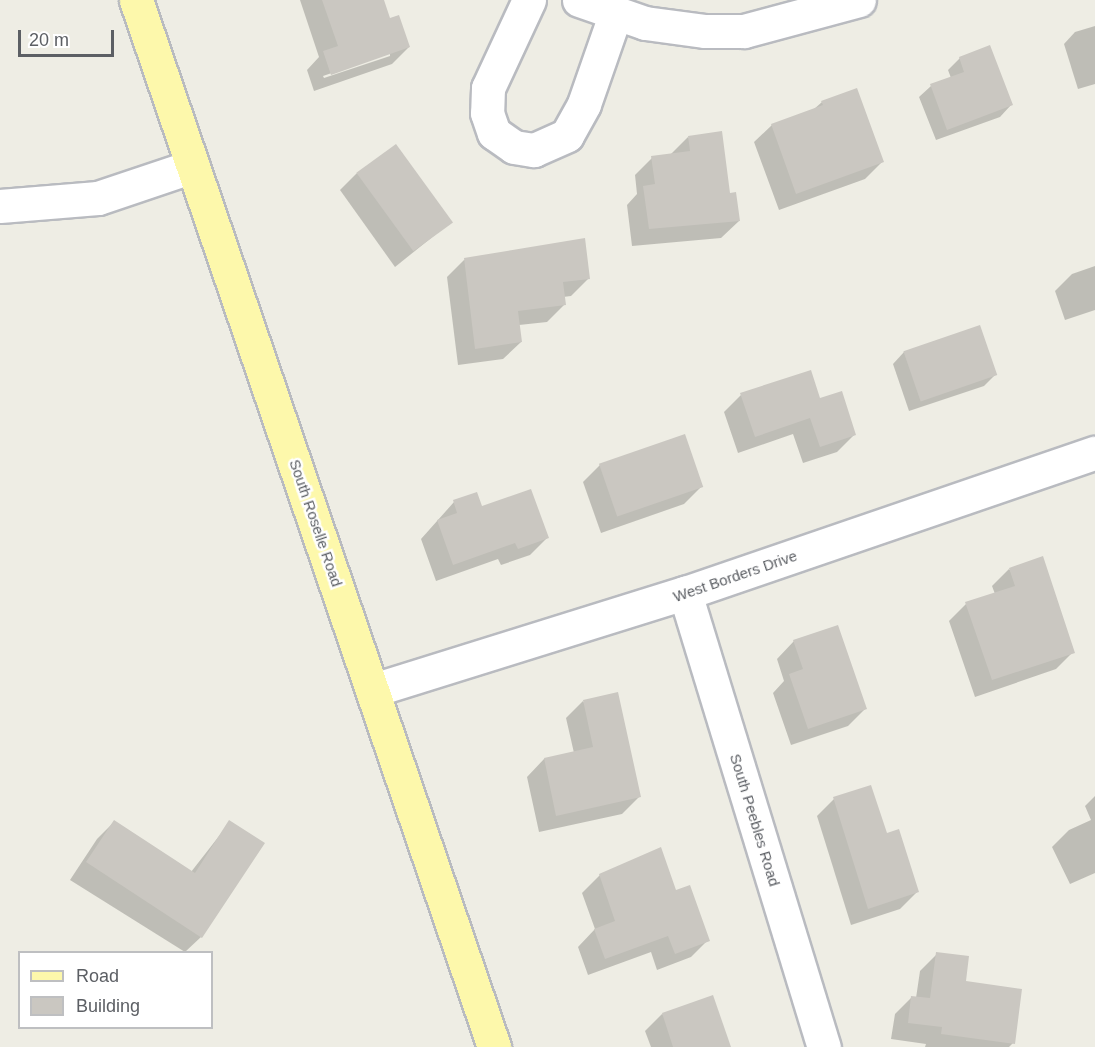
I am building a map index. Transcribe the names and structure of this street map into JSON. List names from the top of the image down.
{
  "streets": {
    "main road": ["South Roselle Road"],
    "street": ["West Borders Drive", "South Peebles Road"]
  },
  "crossings": [
    ["South Roselle Road", "West Borders Drive"],
    ["West Borders Drive", "South Peebles Road"]
  ],
  "legend": ["Road", "Building"],
  "scale_bar": "20 m"
}
